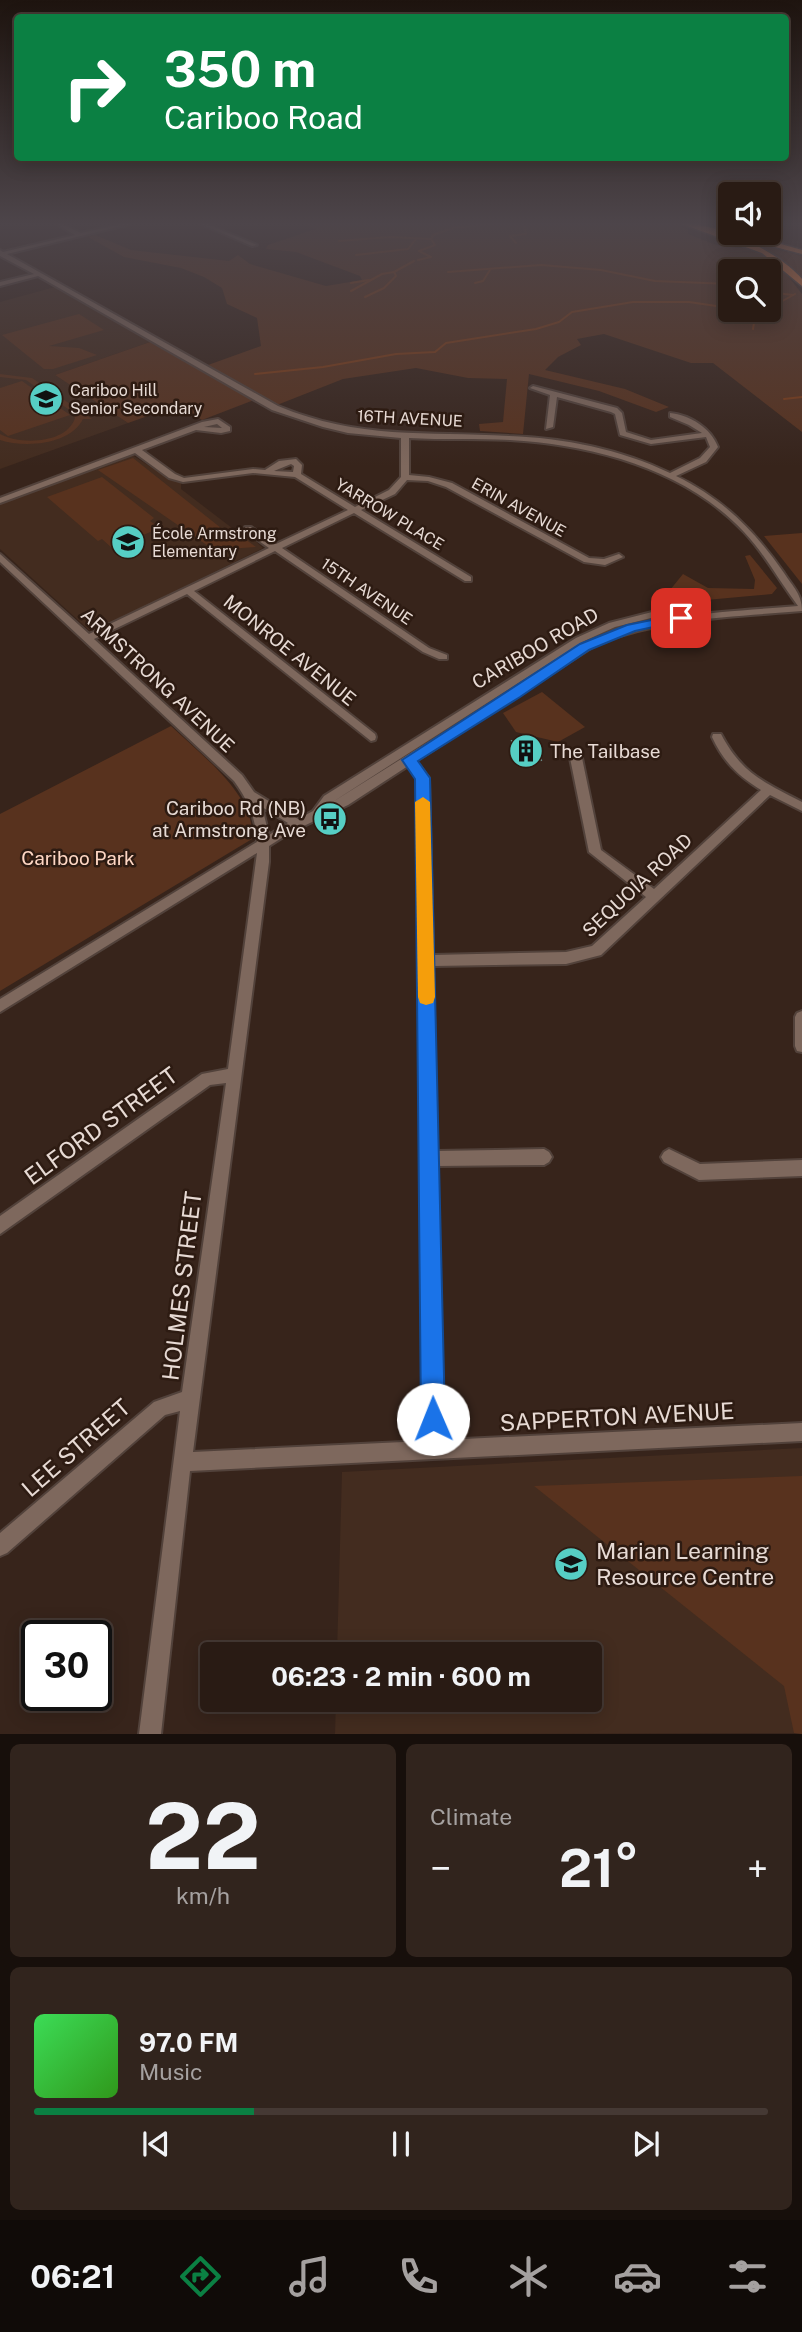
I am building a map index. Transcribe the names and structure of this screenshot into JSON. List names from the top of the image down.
{
  "streets": {
    "street": [
      "16TH AVENUE",
      "ERIN AVENUE",
      "YARROW PLACE",
      "15TH AVENUE",
      "CARIBOO ROAD",
      "MONROE AVENUE",
      "ARMSTRONG AVENUE",
      "SEQUOIA ROAD",
      "ELFORD STREET",
      "HOLMES STREET",
      "SAPPERTON AVENUE",
      "LEE STREET"
    ]
  },
  "crossings": [
    ["16TH AVENUE", "CARIBOO ROAD"],
    ["CARIBOO ROAD", "ARMSTRONG AVENUE"],
    ["CARIBOO ROAD", "HOLMES STREET"],
    ["ARMSTRONG AVENUE", "HOLMES STREET"],
    ["ELFORD STREET", "HOLMES STREET"],
    ["HOLMES STREET", "SAPPERTON AVENUE"],
    ["HOLMES STREET", "LEE STREET"]
  ],
  "parks": ["Cariboo Park"],
  "places": {
    "school or university": ["Cariboo Hill Senior Secondary", "École Armstrong Elementary", "Marian Learning Resource Centre"],
    "building": ["The Tailbase"],
    "bus stop": ["Cariboo Rd (NB) at Armstrong Ave"]
  },
  "page": {
    "turn": ["350 m", "Cariboo Road"],
    "limit": "30",
    "trip": "06:23 · 2 min · 600 m",
    "tile": [
      ["22", "km/h"],
      "Climate"
    ],
    "heat": ["−", "21°", "+"],
    "song": ["97.0 FM", "Music"],
    "tabs": "06:21"
  }
}
